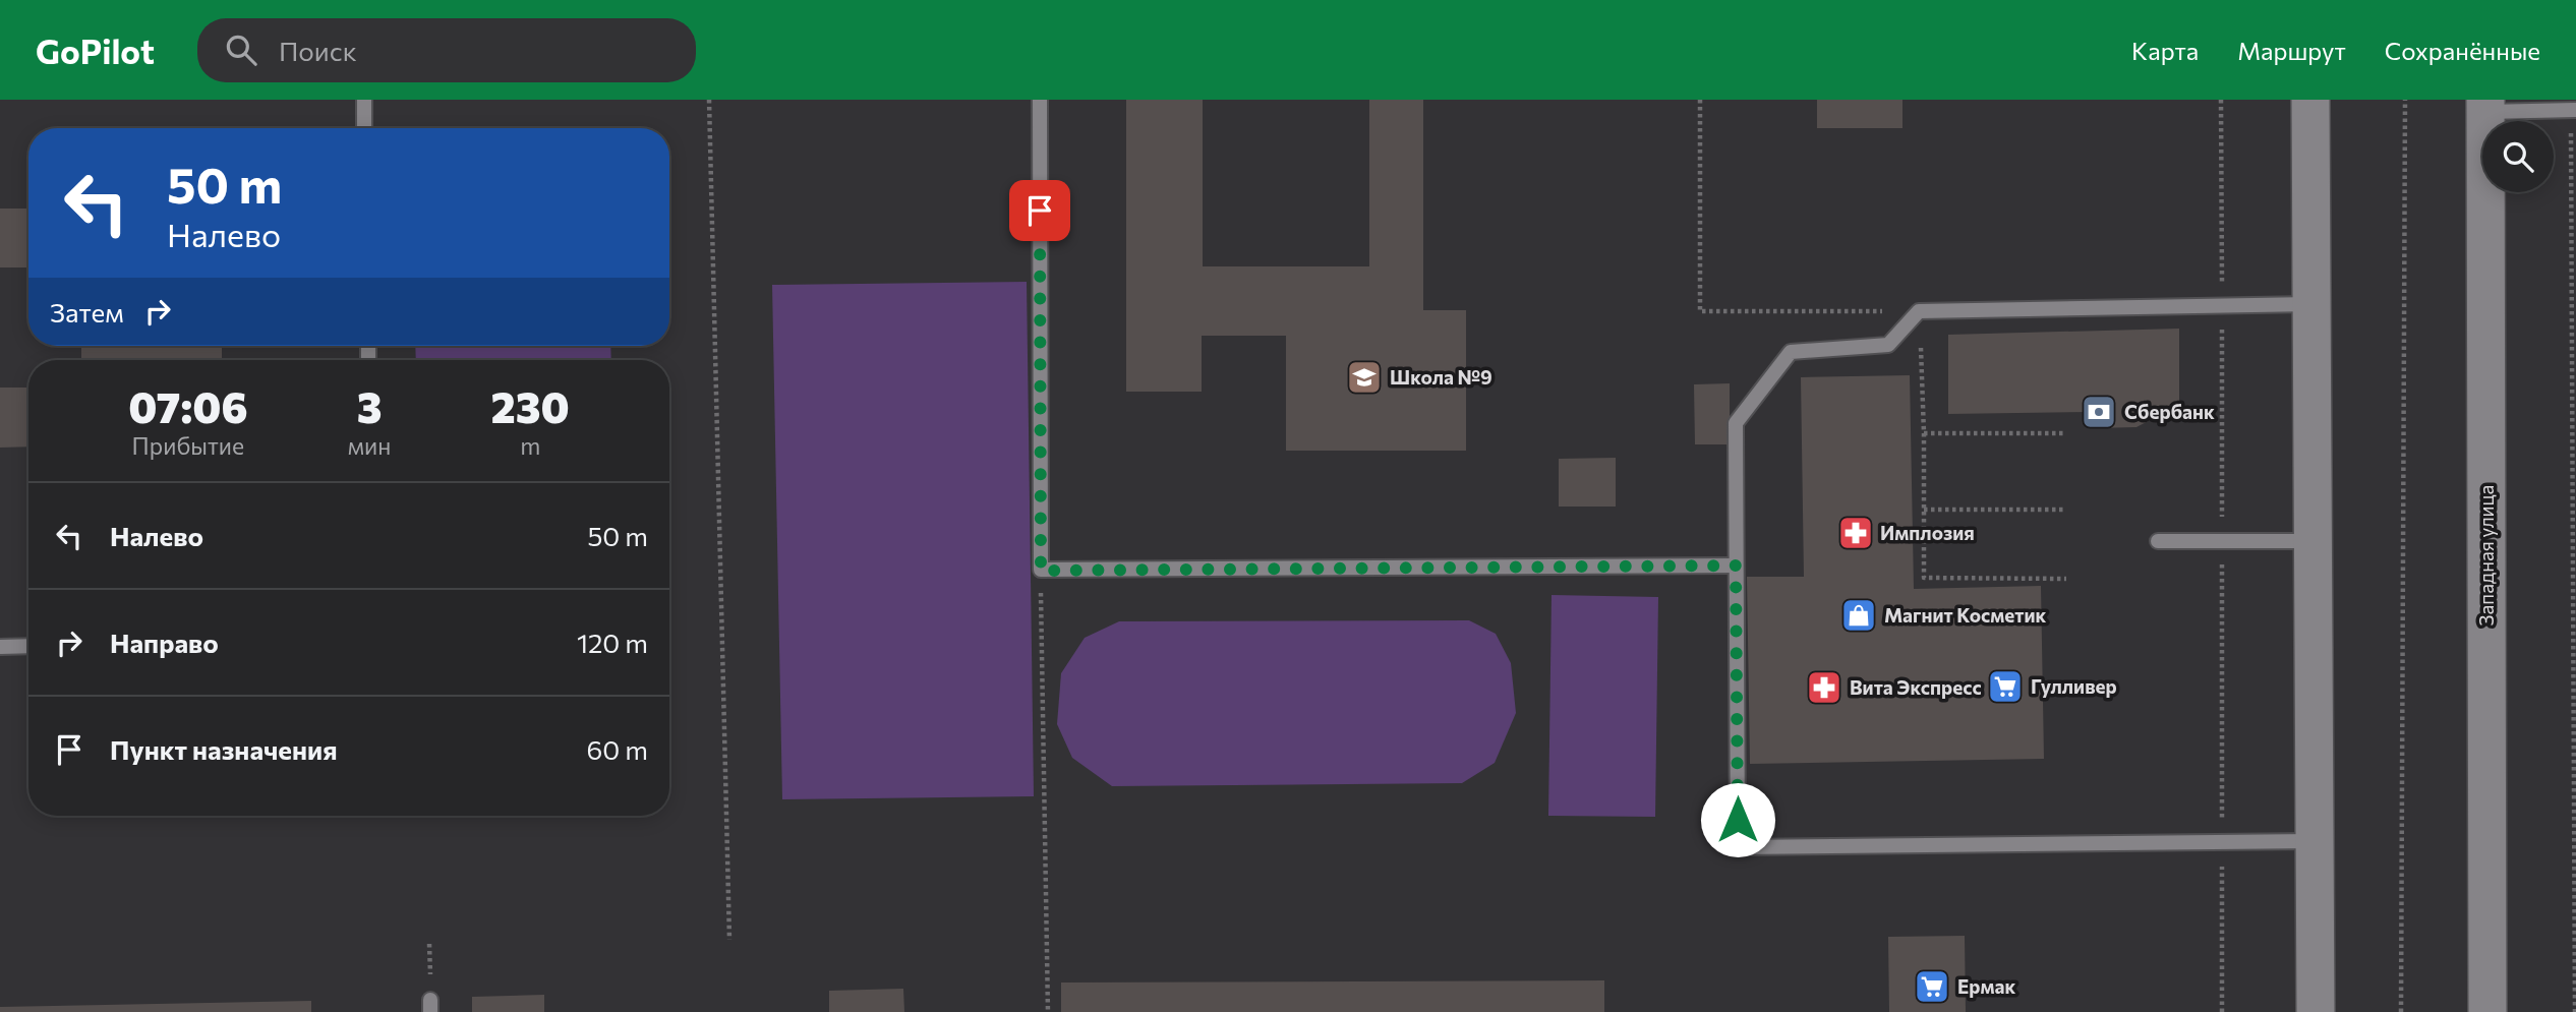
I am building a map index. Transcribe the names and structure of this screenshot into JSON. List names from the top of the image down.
{
  "streets": {
    "street": ["Западная улица"]
  },
  "places": {
    "school or university": ["Школа №9"],
    "bank": ["Сбербанк"],
    "pharmacy": ["Имплозия", "Вита Экспресс"],
    "shop": ["Магнит Косметик"],
    "supermarket": ["Гулливер", "Ермак"]
  },
  "page": {
    "header": "GoPilot",
    "search": "Поиск",
    "nav": ["Карта", "Маршрут", "Сохранённые"],
    "turn": ["50 m", "Налево"],
    "then": "Затем",
    "eta": [
      "07:06",
      "Прибытие",
      "3",
      "мин",
      "230",
      "m"
    ],
    "list": [
      {
        "name": "Налево",
        "value": "50 m"
      },
      {
        "name": "Направо",
        "value": "120 m"
      },
      {
        "name": "Пункт назначения",
        "value": "60 m"
      }
    ]
  }
}
